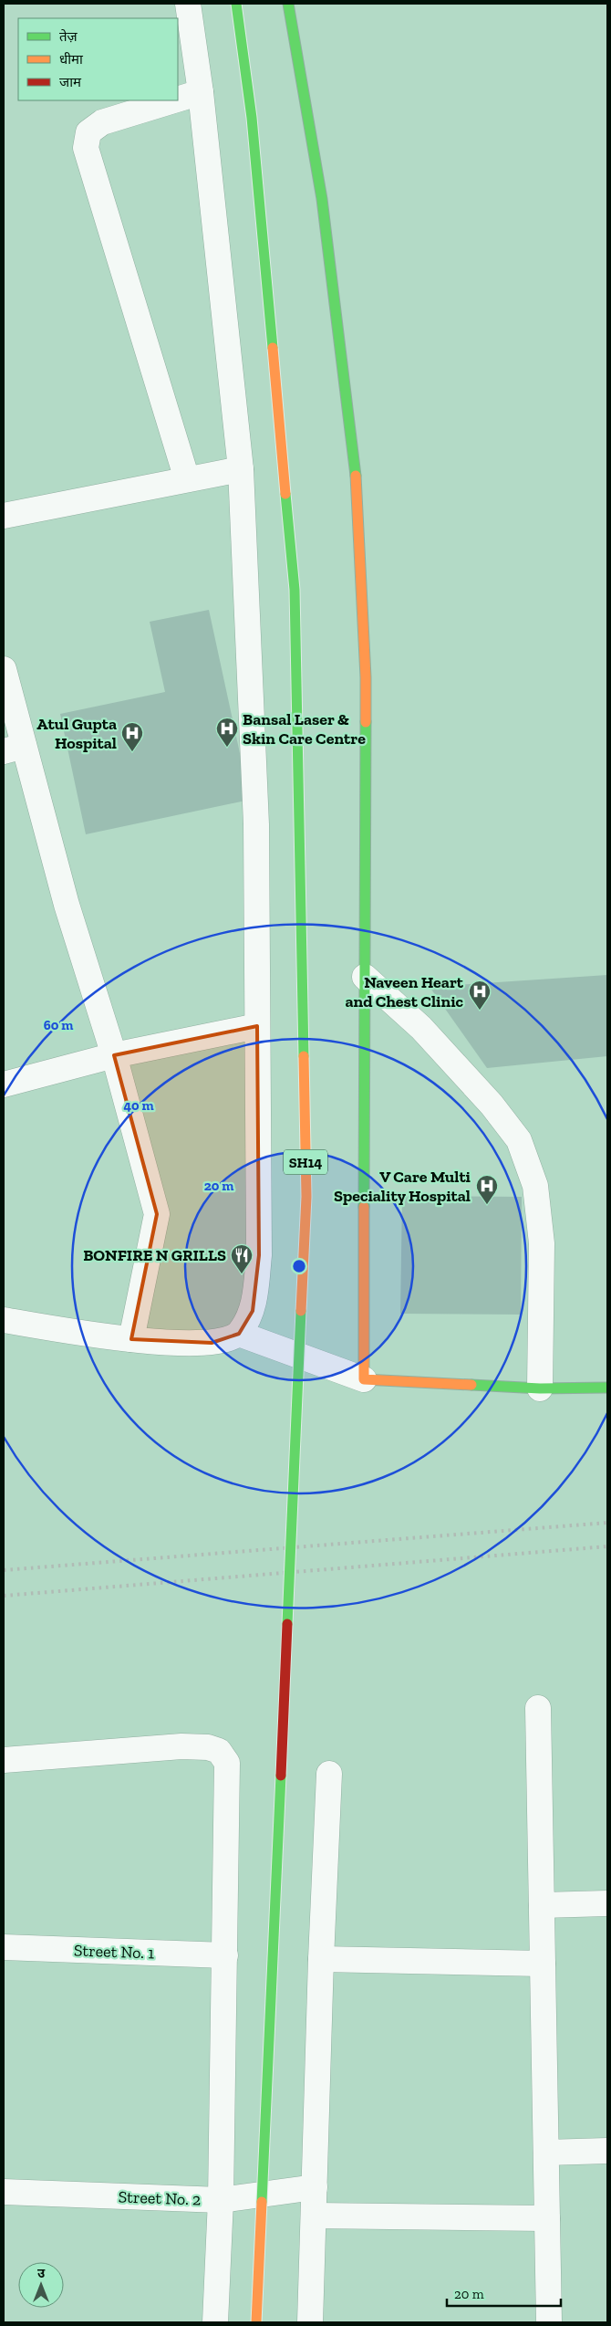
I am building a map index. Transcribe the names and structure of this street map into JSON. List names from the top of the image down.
{
  "streets": {
    "main road": ["SH14"],
    "street": ["Street No. 1", "Street No. 2"]
  },
  "places": {
    "hospital": [
      "Bansal Laser & Skin Care Centre",
      "Atul Gupta Hospital",
      "Naveen Heart and Chest Clinic",
      "V Care Multi Speciality Hospital"
    ],
    "restaurant": ["BONFIRE N GRILLS"]
  },
  "legend": ["तेज़", "धीमा", "जाम"],
  "scale_bar": "20 m",
  "north": "top",
  "rings": ["60 m", "40 m", "20 m"]
}
